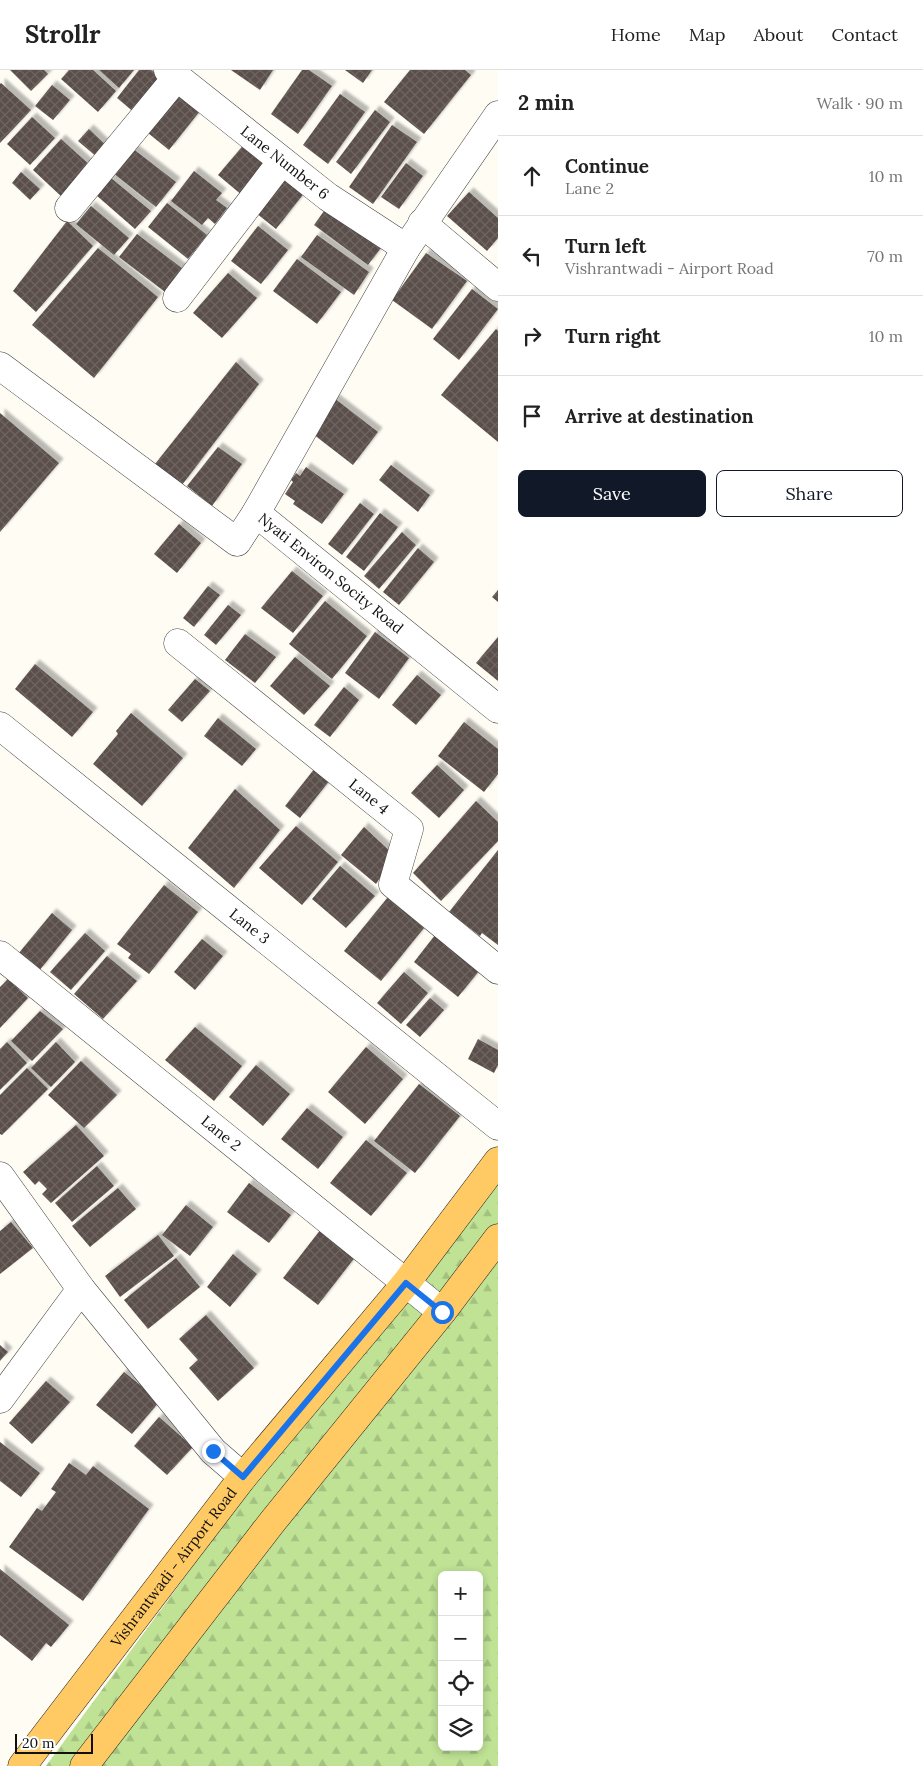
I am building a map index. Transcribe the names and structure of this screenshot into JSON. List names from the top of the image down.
{
  "streets": {
    "main road": ["Vishrantwadi - Airport Road"],
    "street": [
      "Lane Number 6",
      "Nyati Environ Socity Road",
      "Lane 4",
      "Lane 3",
      "Lane 2"
    ]
  },
  "crossings": [
    ["Lane 2", "Vishrantwadi - Airport Road"]
  ],
  "scale_bar": "20 m",
  "page": {
    "header": "Strollr",
    "nav": [
      "Home",
      "Map",
      "About",
      "Contact"
    ],
    "heading": ["2 min", "Walk · 90 m"],
    "list": [
      ["Continue", "Lane 2", "10 m"],
      ["Turn left", "Vishrantwadi - Airport Road", "70 m"],
      ["Turn right", "10 m"],
      "Arrive at destination"
    ],
    "buttons": ["Save", "Share"],
    "map_buttons": ["+", "−"],
    "scale": "20 m"
  }
}
